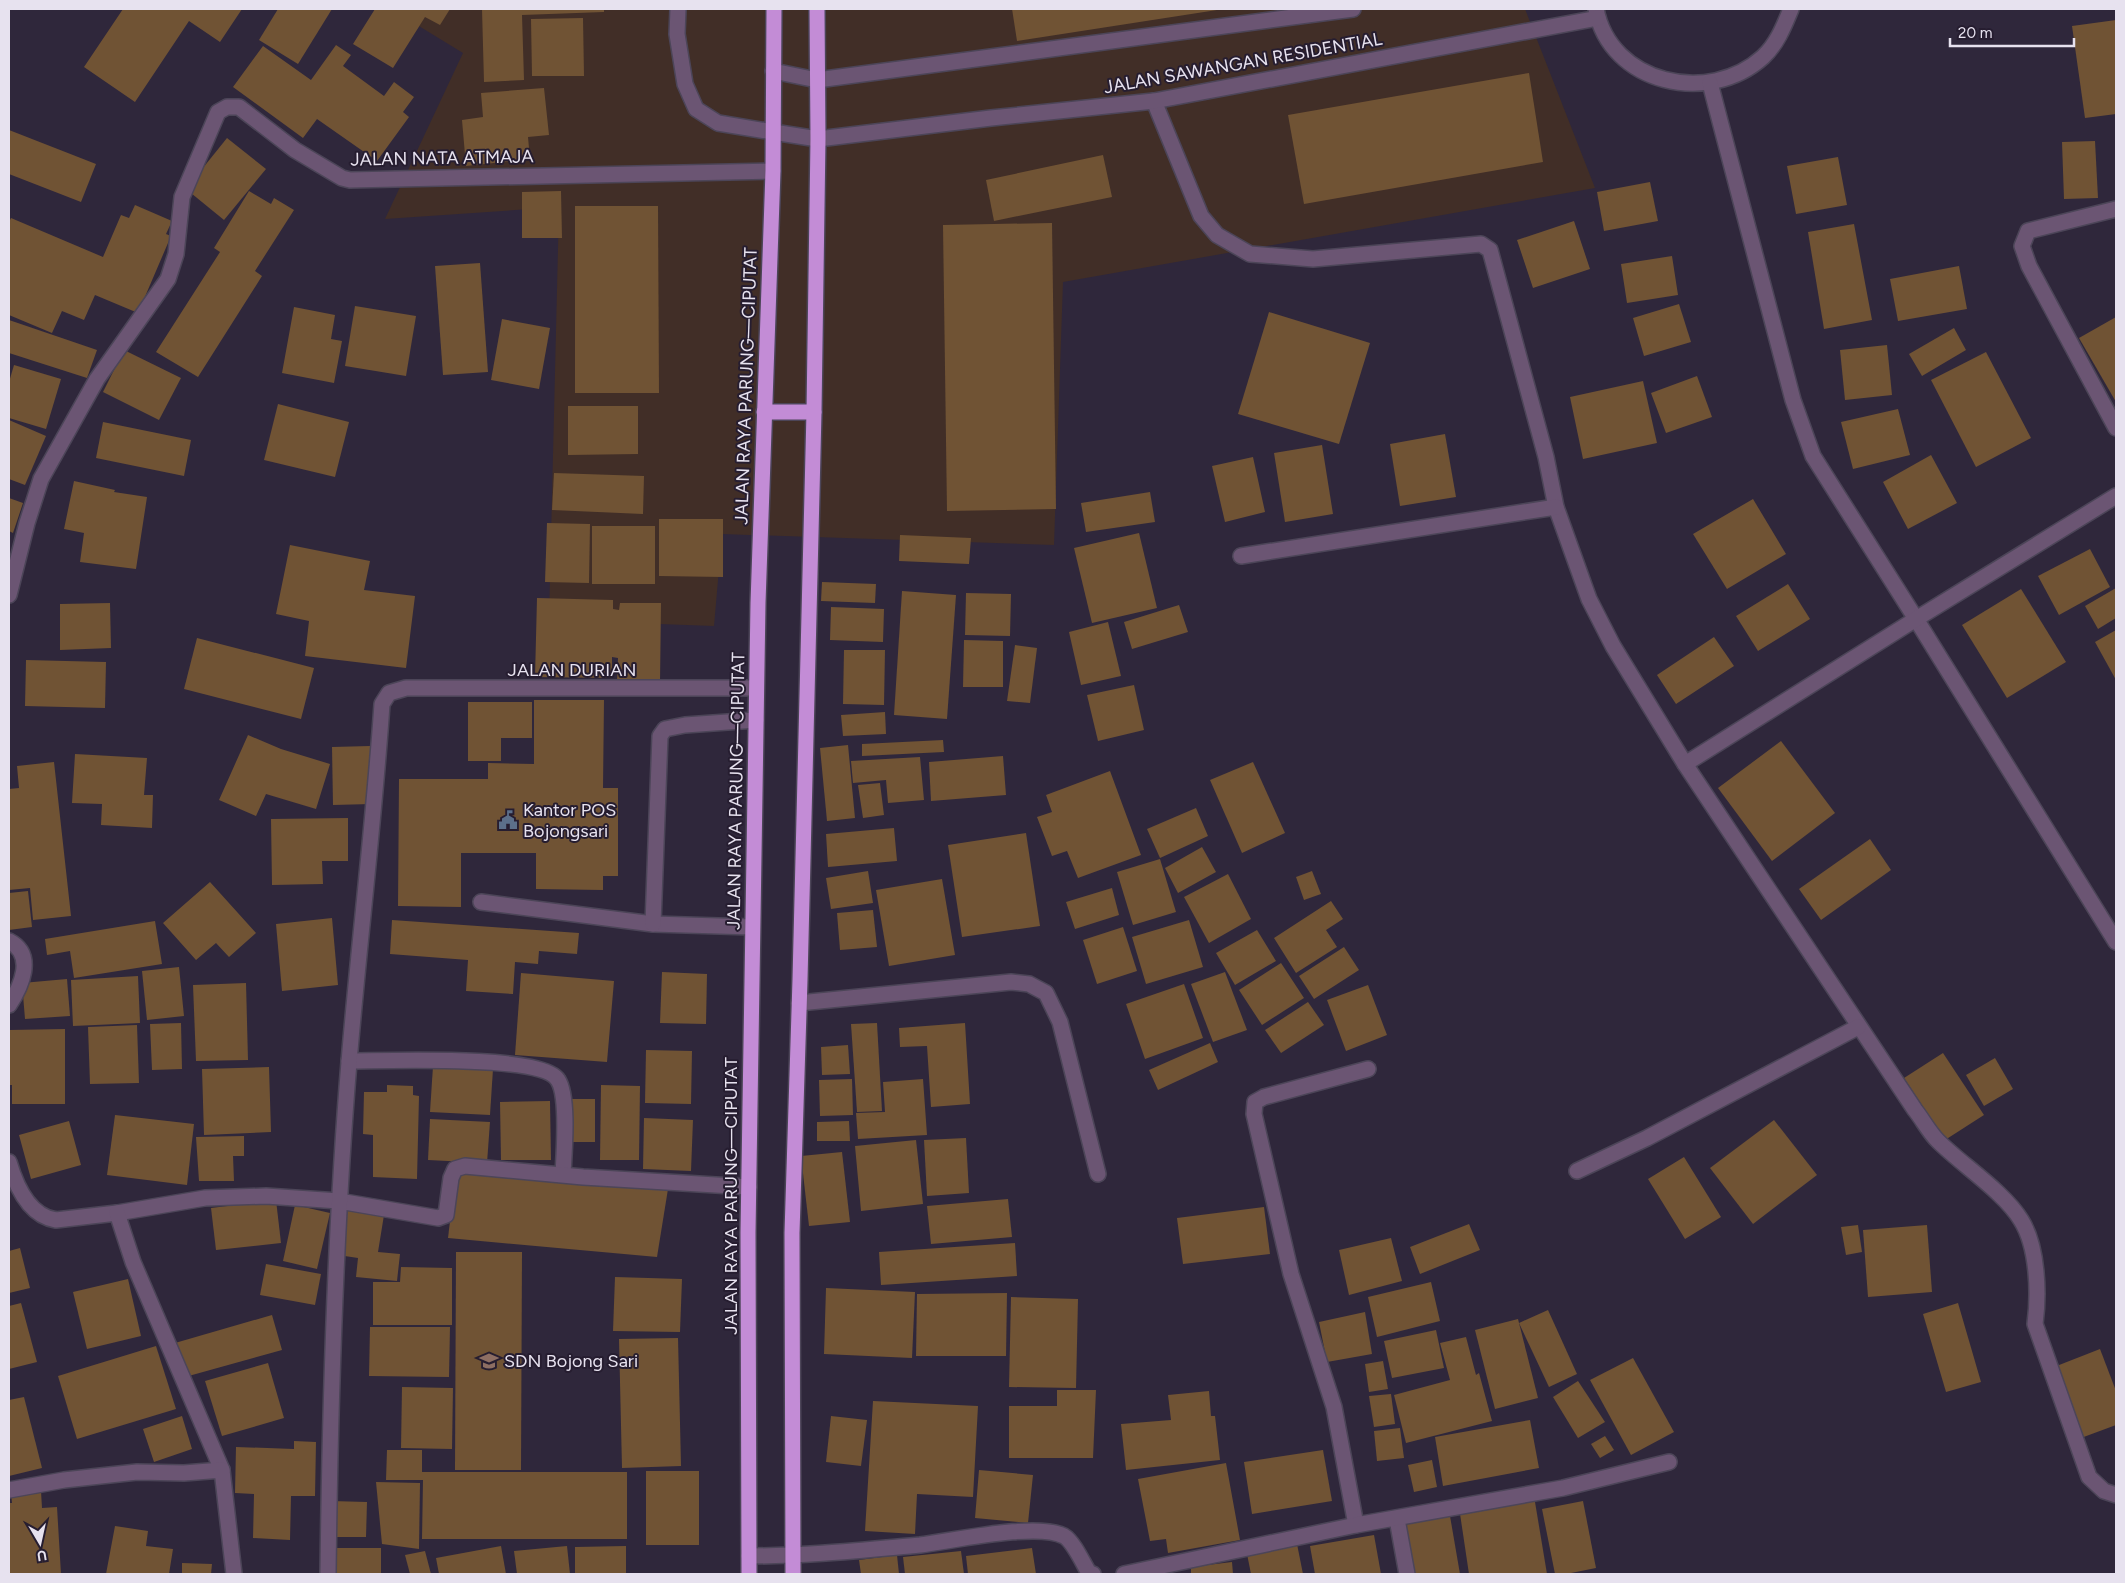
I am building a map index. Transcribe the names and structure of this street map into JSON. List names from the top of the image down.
{
  "streets": {
    "highway": ["JALAN RAYA PARUNG—CIPUTAT"],
    "street": ["JALAN SAWANGAN RESIDENTIAL", "JALAN NATA ATMAJA", "JALAN DURIAN"]
  },
  "crossings": [
    ["JALAN SAWANGAN RESIDENTIAL", "JALAN RAYA PARUNG—CIPUTAT"],
    ["JALAN NATA ATMAJA", "JALAN RAYA PARUNG—CIPUTAT"],
    ["JALAN RAYA PARUNG—CIPUTAT", "JALAN DURIAN"]
  ],
  "places": {
    "public building": ["Kantor POS Bojongsari"],
    "school or university": ["SDN Bojong Sari"]
  },
  "scale_bar": "20 m",
  "north": "bottom"
}
